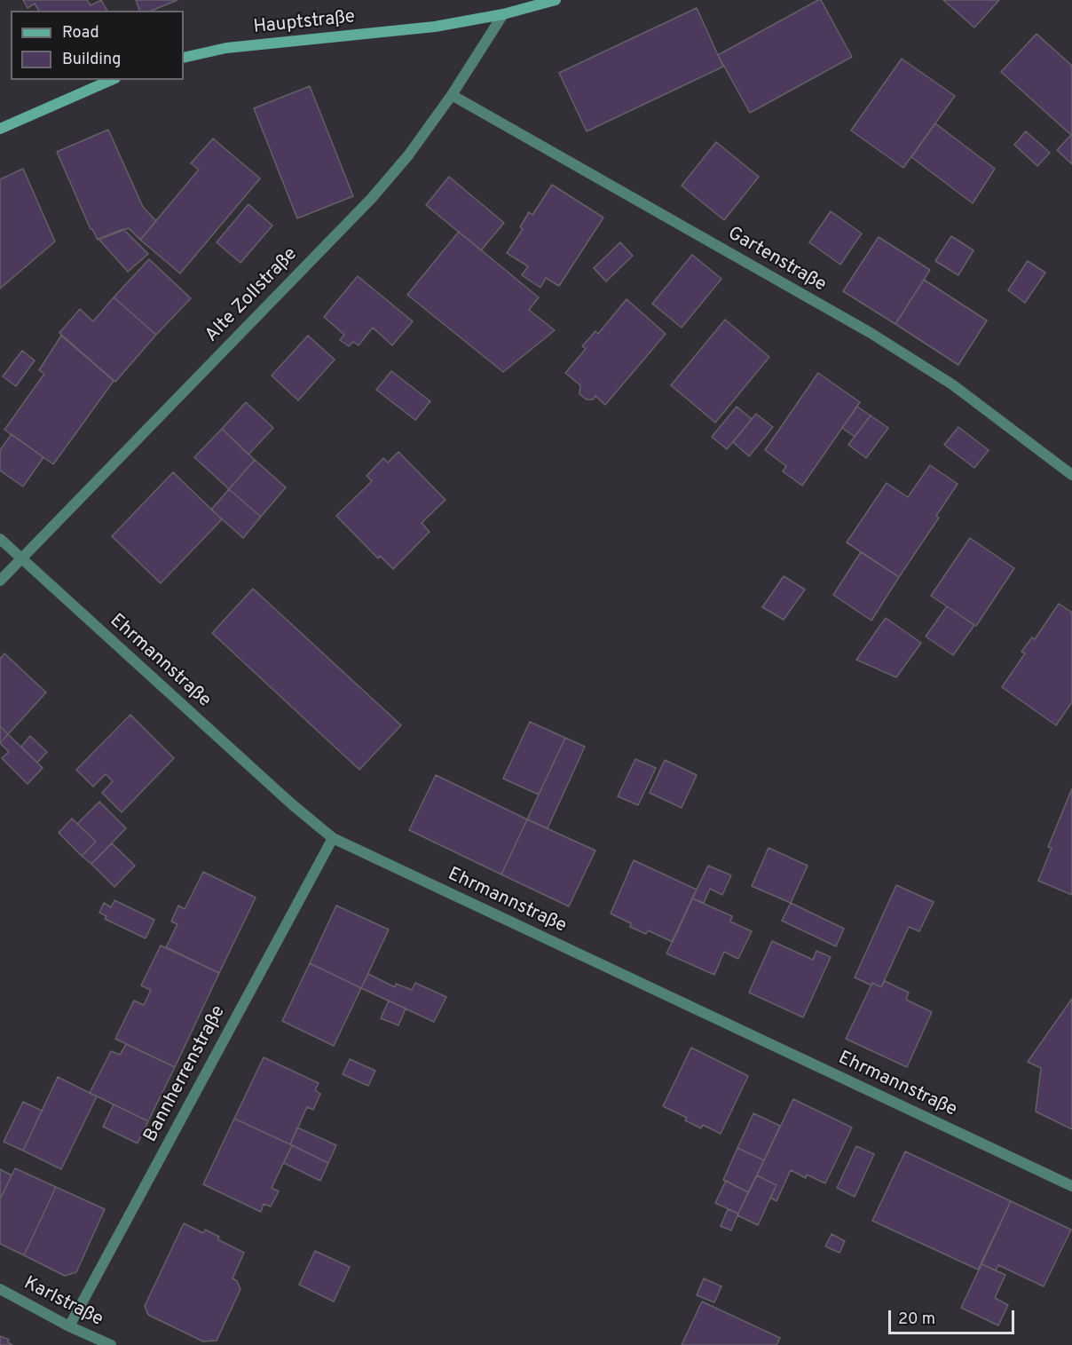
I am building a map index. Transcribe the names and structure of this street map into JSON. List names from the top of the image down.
{
  "streets": {
    "street": [
      "Hauptstraße",
      "Gartenstraße",
      "Alte Zollstraße",
      "Ehrmannstraße",
      "Bannherrenstraße",
      "Karlstraße"
    ]
  },
  "crossings": [
    ["Hauptstraße", "Alte Zollstraße"],
    ["Gartenstraße", "Alte Zollstraße"],
    ["Alte Zollstraße", "Ehrmannstraße"],
    ["Ehrmannstraße", "Bannherrenstraße"],
    ["Bannherrenstraße", "Karlstraße"]
  ],
  "legend": ["Road", "Building"],
  "scale_bar": "20 m"
}
